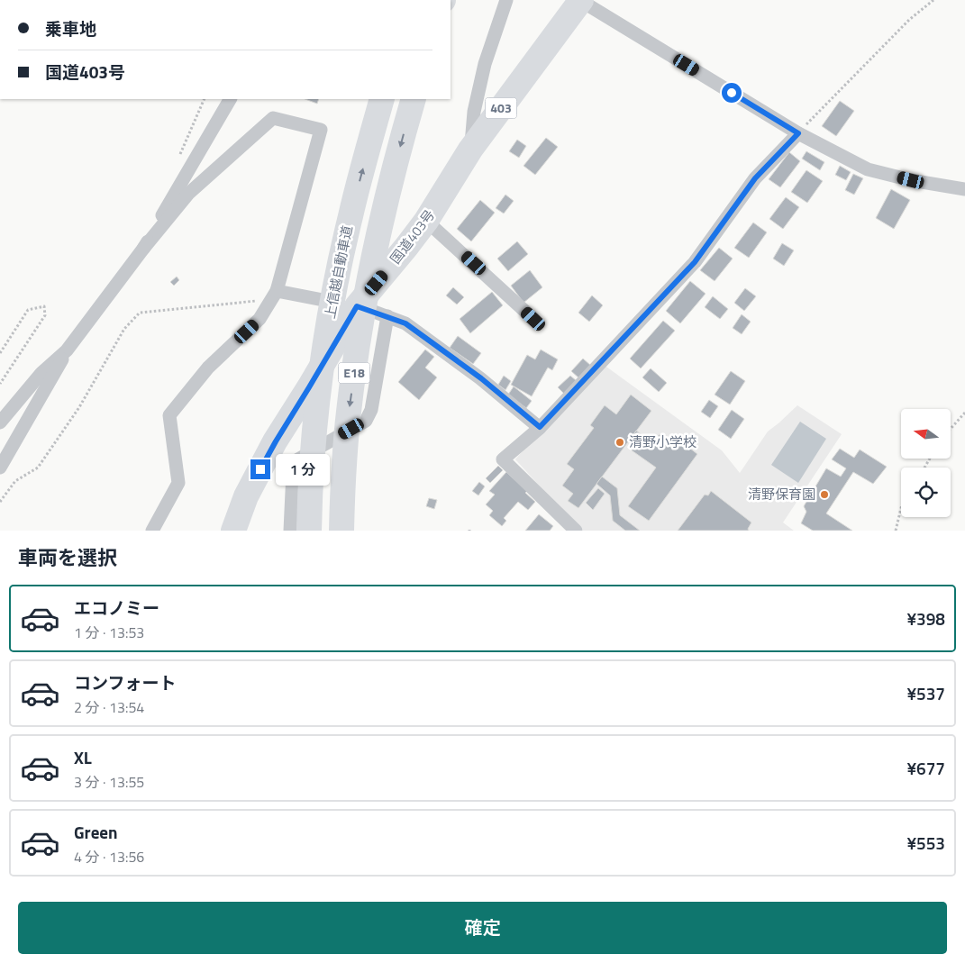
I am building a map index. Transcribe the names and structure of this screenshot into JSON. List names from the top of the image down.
{
  "streets": {
    "highway": [
      "403",
      "国道403号",
      "上信越自動車道",
      "E18"
    ]
  },
  "places": ["清野小学校", "清野保育園"],
  "north": "left",
  "page": {
    "banner": ["乗車地", "国道403号"],
    "bubble": "1 分",
    "heading": "車両を選択",
    "list": [
      {
        "name": "エコノミー",
        "note": "1 分 · 13:53",
        "value": "¥398"
      },
      {
        "name": "コンフォート",
        "note": "2 分 · 13:54",
        "value": "¥537"
      },
      {
        "name": "XL",
        "note": "3 分 · 13:55",
        "value": "¥677"
      },
      {
        "name": "Green",
        "note": "4 分 · 13:56",
        "value": "¥553"
      }
    ],
    "buttons": "確定"
  }
}
